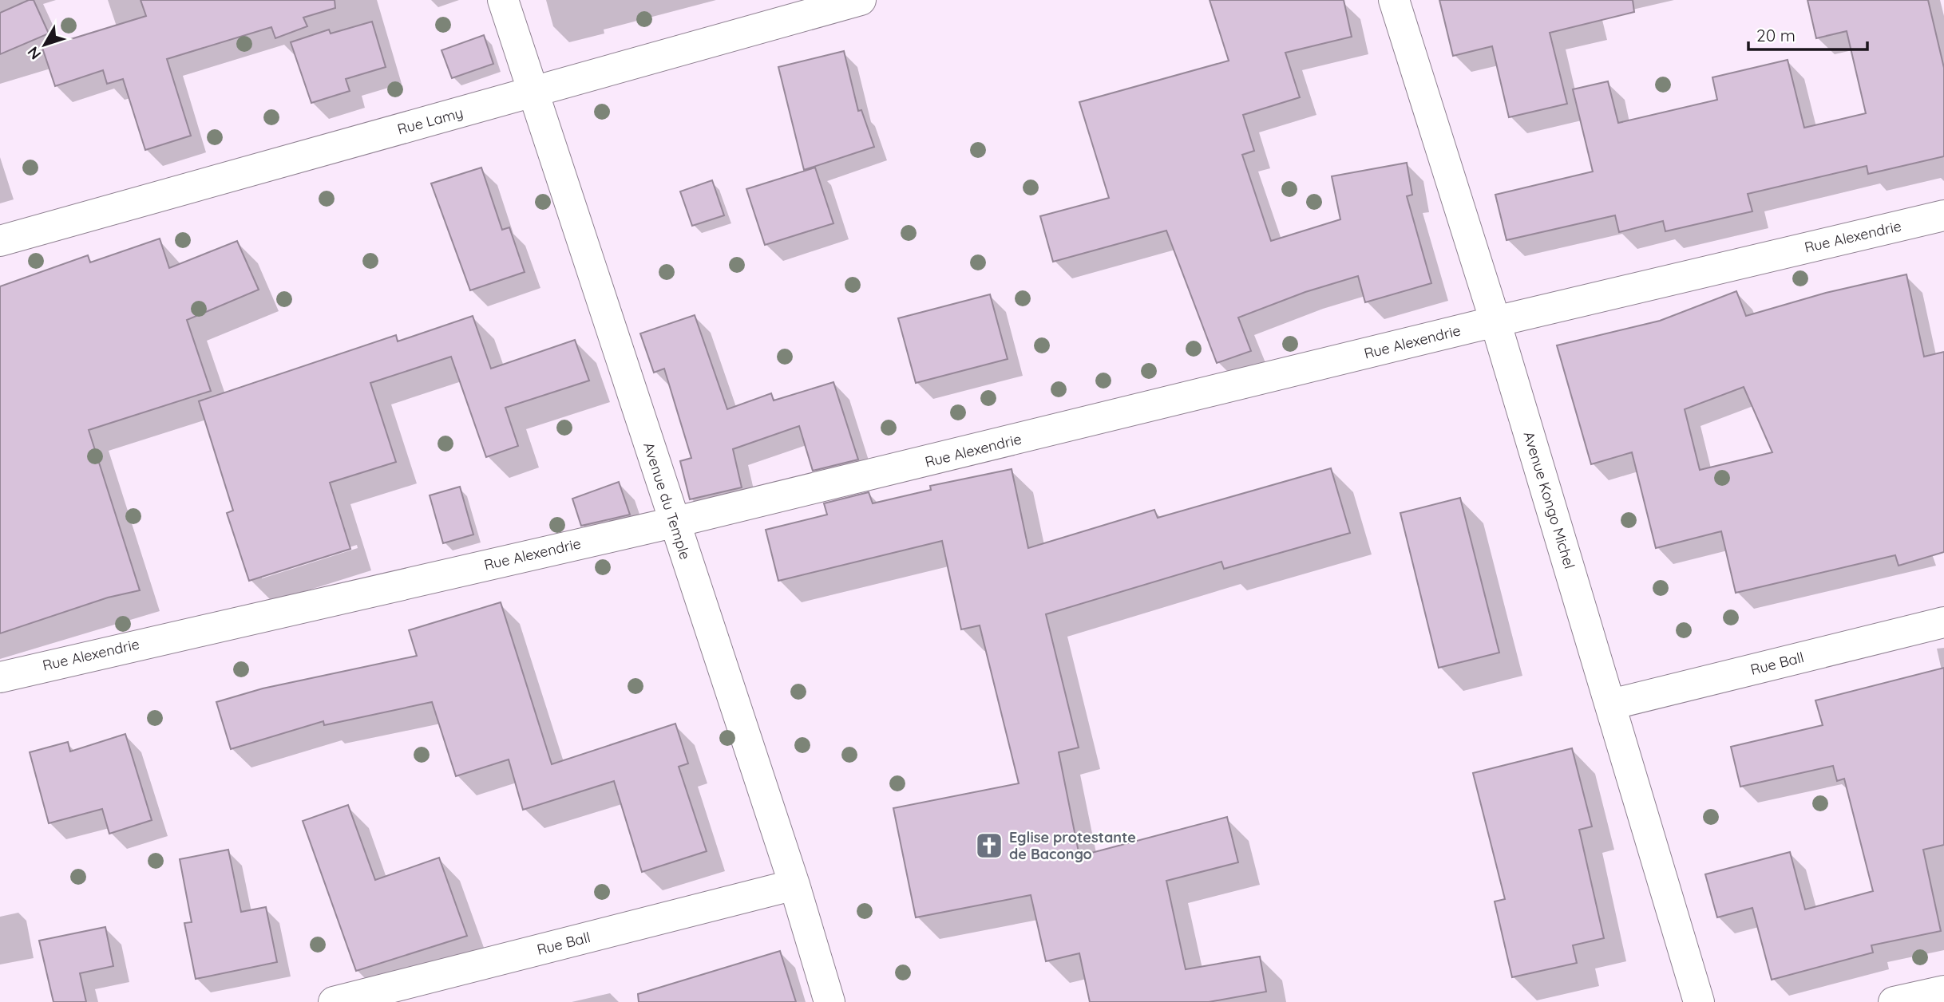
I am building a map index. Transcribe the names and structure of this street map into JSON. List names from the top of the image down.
{
  "streets": {
    "street": [
      "Rue Lamy",
      "Rue Alexendrie",
      "Avenue Kongo Michel",
      "Avenue du Temple",
      "Rue Ball"
    ]
  },
  "crossings": [
    ["Rue Lamy", "Avenue du Temple"],
    ["Rue Alexendrie", "Avenue Kongo Michel"],
    ["Rue Alexendrie", "Avenue du Temple"],
    ["Avenue Kongo Michel", "Rue Ball"],
    ["Avenue du Temple", "Rue Ball"]
  ],
  "places": {
    "church": ["Eglise protestante de Bacongo"]
  },
  "scale_bar": "20 m",
  "north": "bottom left"
}
